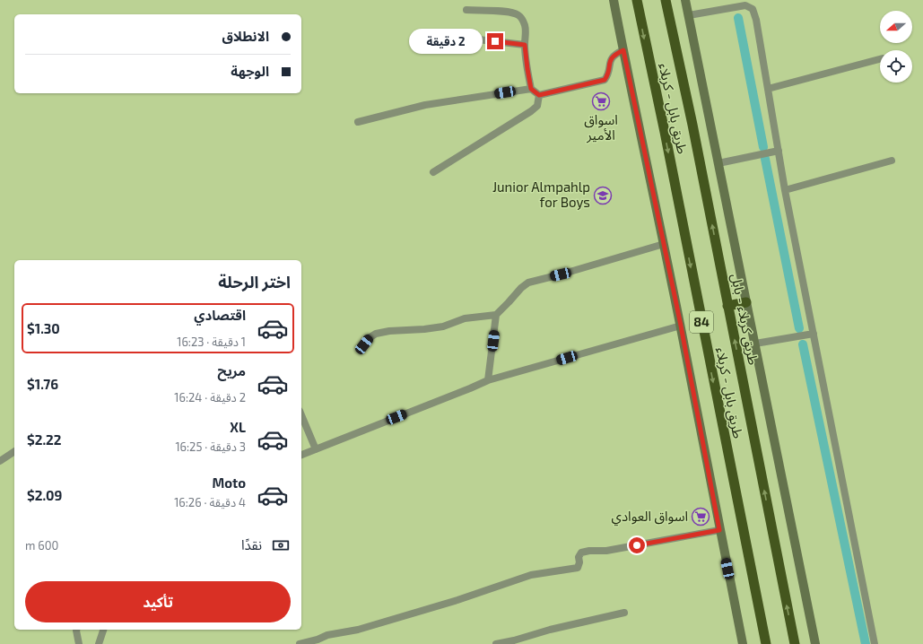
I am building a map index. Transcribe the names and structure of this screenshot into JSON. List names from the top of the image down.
{
  "streets": {
    "highway": ["طريق بابل - كربلاء", "طريق كربلاء - بابل", "84"]
  },
  "one_way": ["طريق بابل - كربلاء", "طريق كربلاء - بابل"],
  "places": {
    "supermarket": ["اسواق الأمير", "اسواق العوادي"],
    "school or university": ["Junior Almpahlp for Boys"]
  },
  "north": "left",
  "page": {
    "banner": ["الانطلاق", "الوجهة"],
    "bubble": "2 دقيقة",
    "heading": "اختر الرحلة",
    "list": [
      {
        "name": "اقتصادي",
        "note": "1 دقيقة · 16:23",
        "value": "$1.30"
      },
      {
        "name": "مريح",
        "note": "2 دقيقة · 16:24",
        "value": "$1.76"
      },
      {
        "name": "XL",
        "note": "3 دقيقة · 16:25",
        "value": "$2.22"
      },
      {
        "name": "Moto",
        "note": "4 دقيقة · 16:26",
        "value": "$2.09"
      }
    ],
    "pay": ["نقدًا", "600 m"],
    "buttons": "تأكيد"
  }
}
